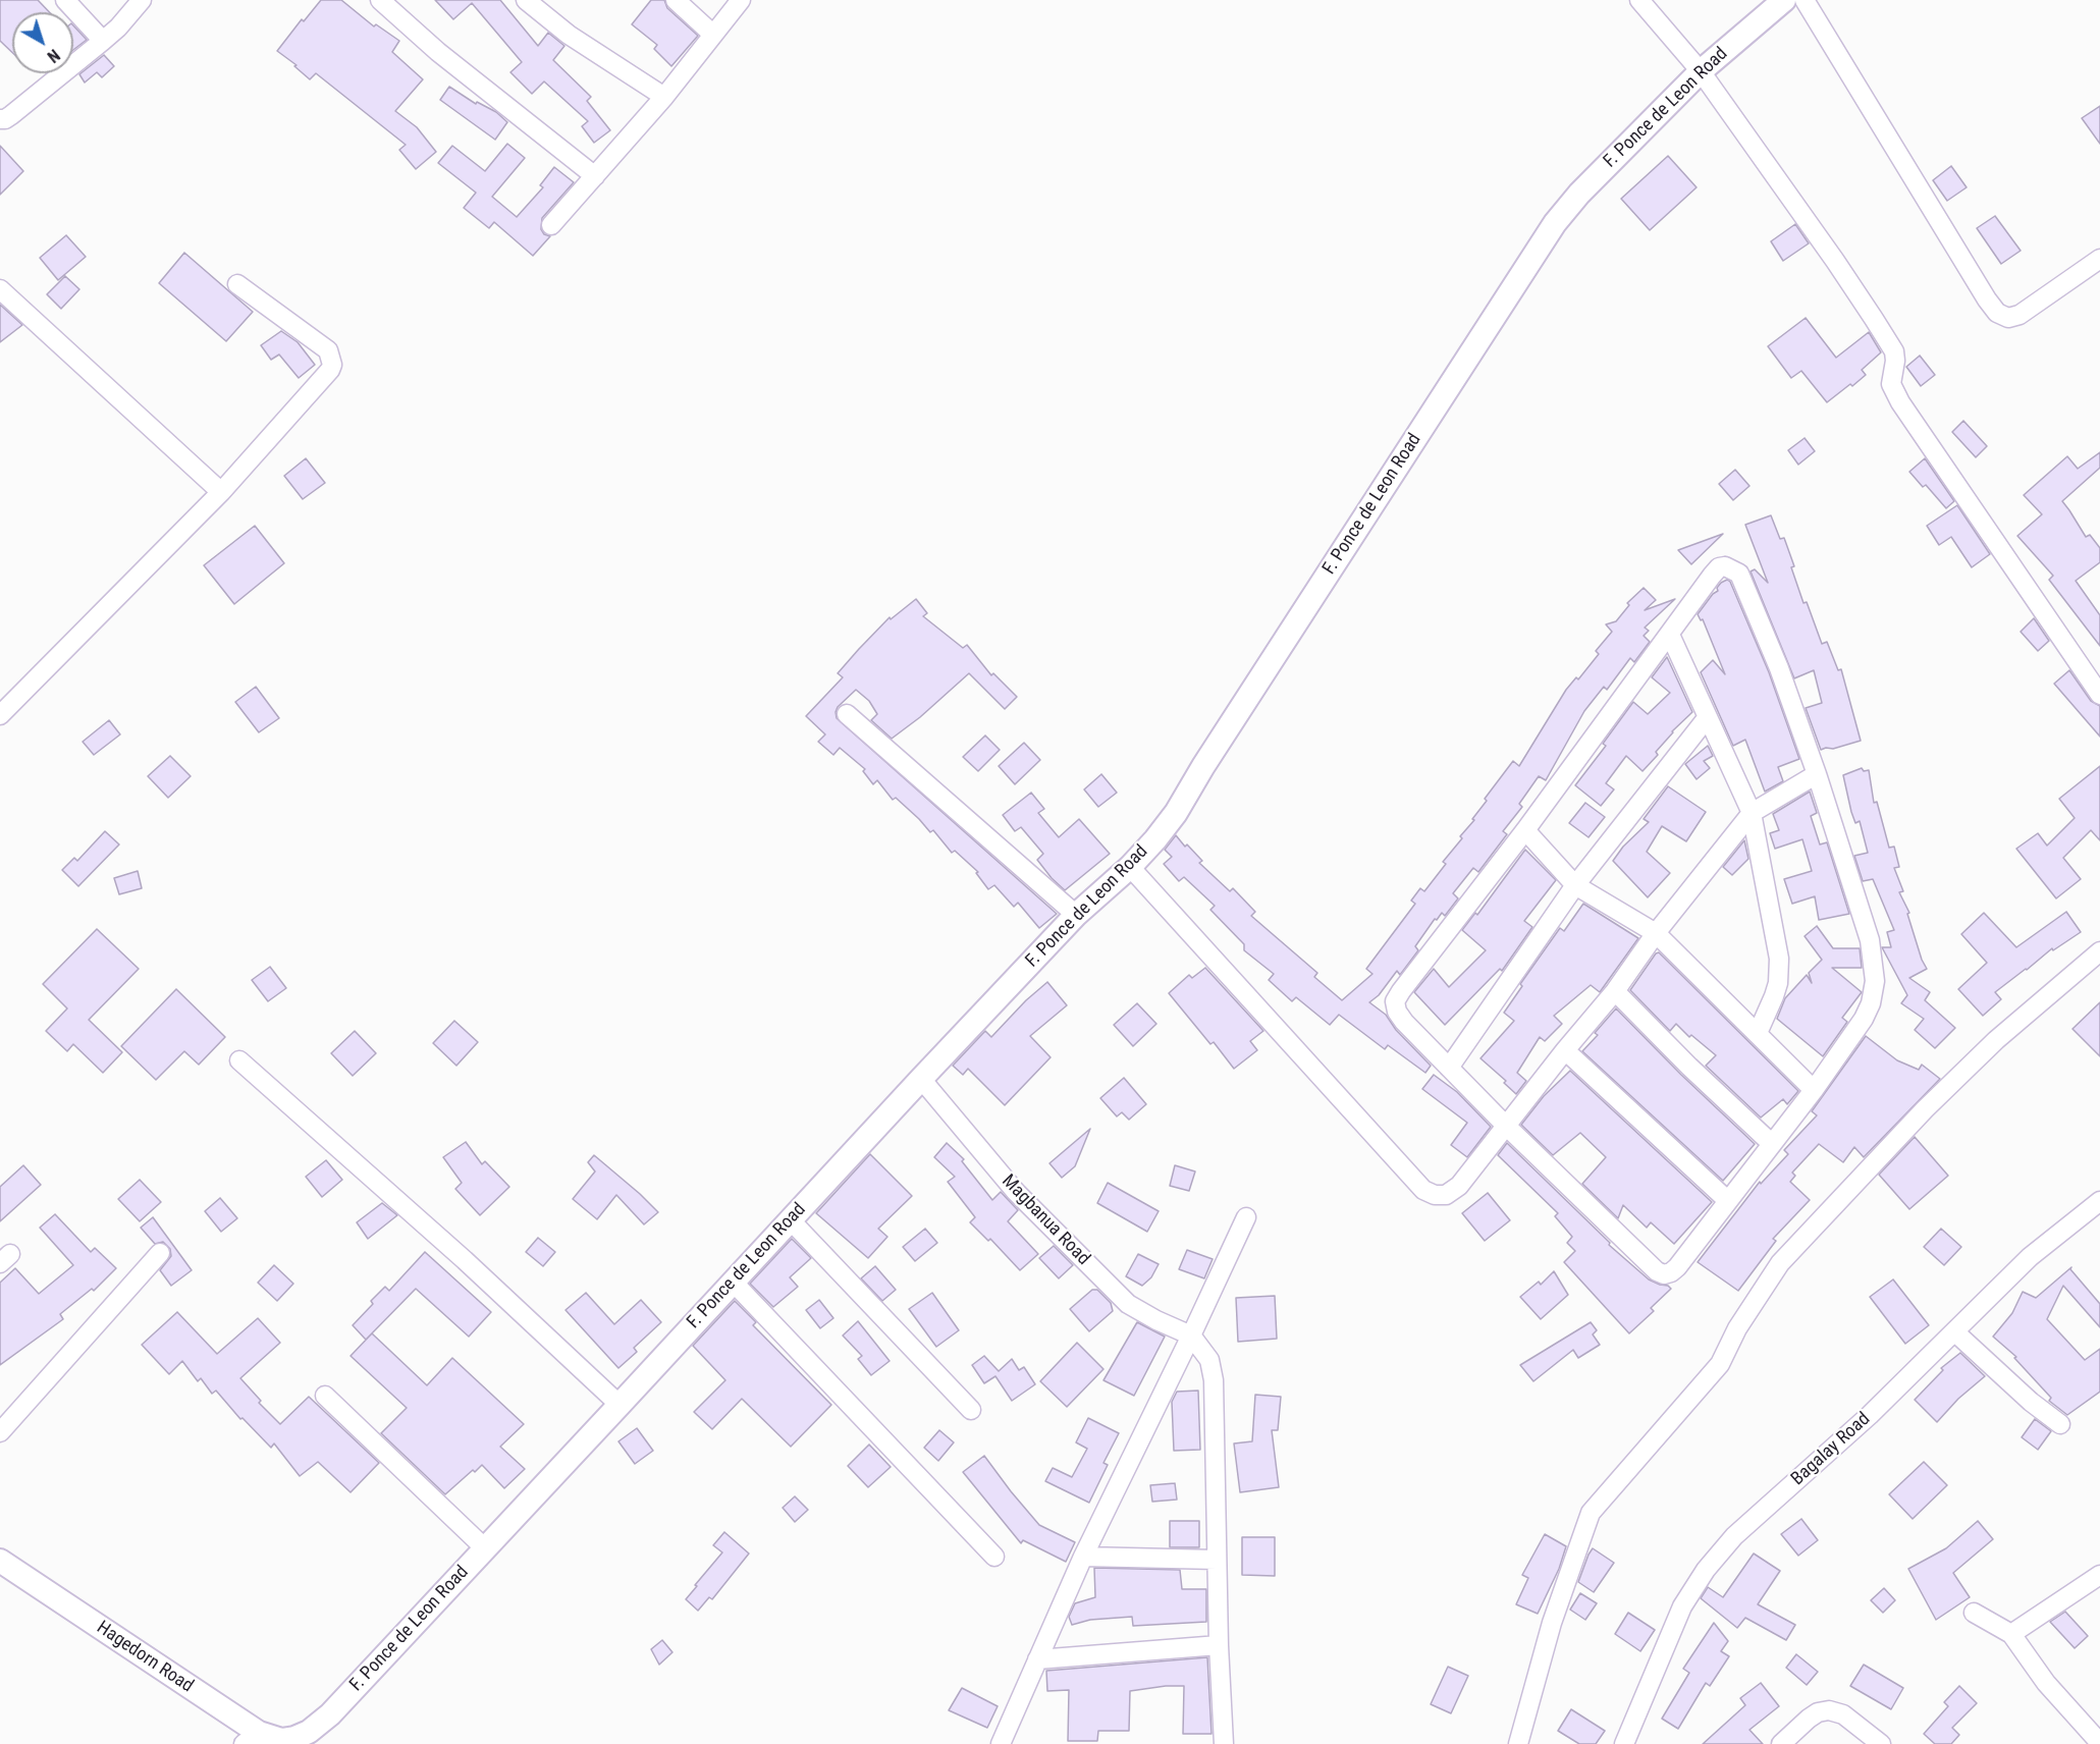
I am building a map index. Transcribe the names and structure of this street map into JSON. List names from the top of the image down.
{
  "streets": {
    "street": [
      "F. Ponce de Leon Road",
      "Magbanua Road",
      "Bagalay Road",
      "Hagedorn Road"
    ]
  },
  "crossings": [
    ["F. Ponce de Leon Road", "Magbanua Road"],
    ["F. Ponce de Leon Road", "Hagedorn Road"]
  ],
  "north": "bottom right"
}
